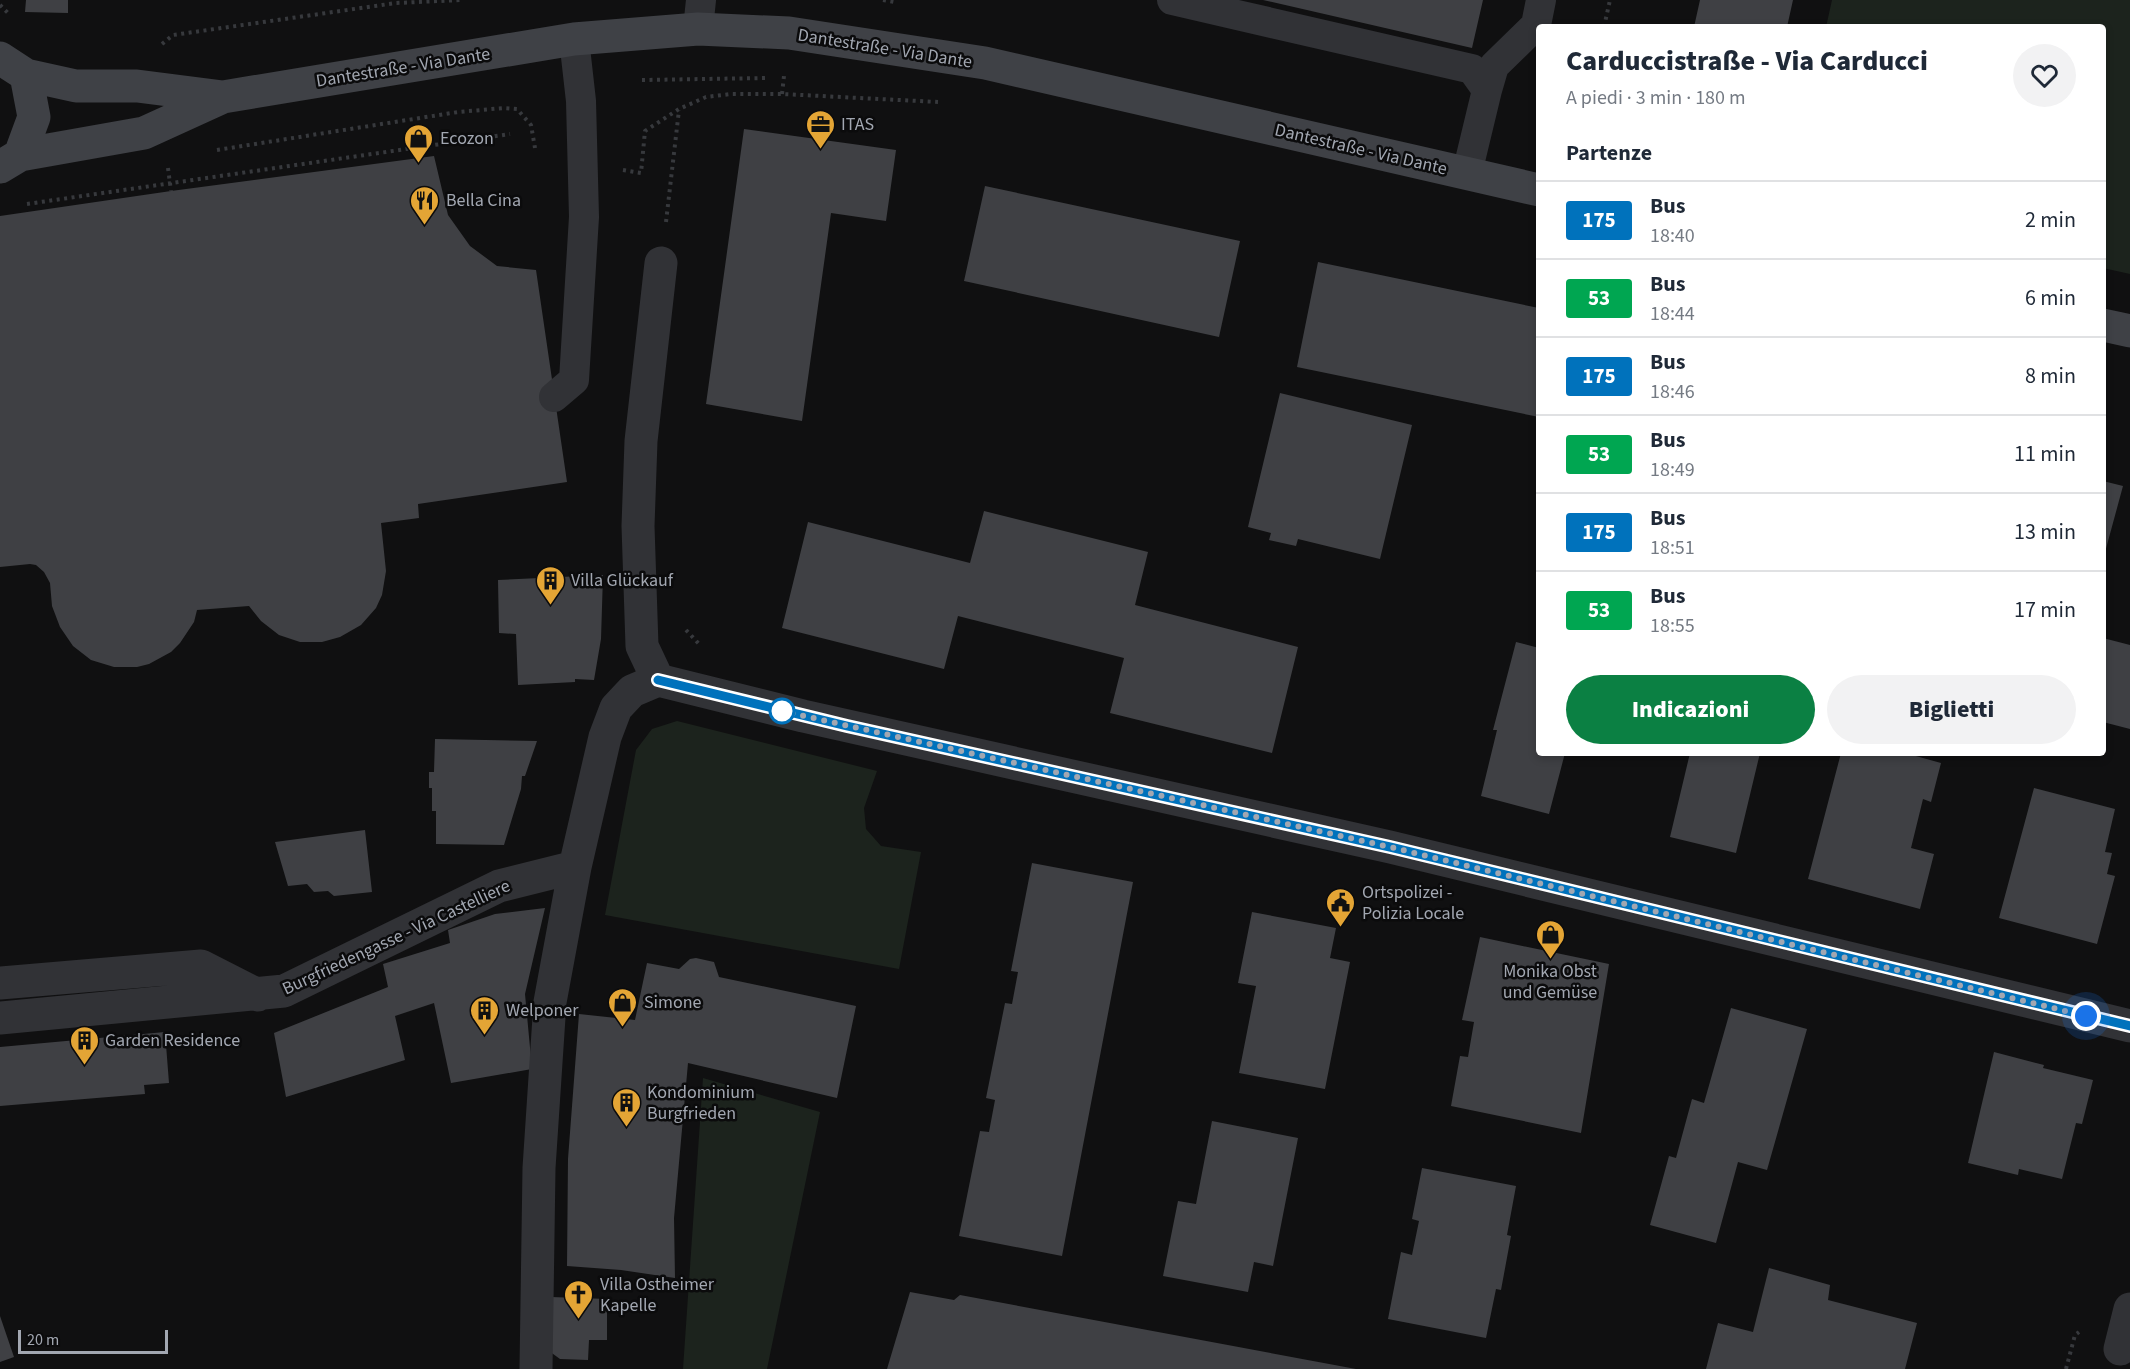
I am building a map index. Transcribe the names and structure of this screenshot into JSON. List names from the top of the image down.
{
  "streets": {
    "main road": ["Dantestraße - Via Dante"],
    "street": ["Burgfriedengasse - Via Castelliere"]
  },
  "places": {
    "office": ["ITAS"],
    "shop": ["Ecozon", "Monika Obst und Gemüse", "Simone"],
    "restaurant": ["Bella Cina"],
    "building": [
      "Villa Glückauf",
      "Welponer",
      "Garden Residence",
      "Kondominium Burgfrieden"
    ],
    "public building": ["Ortspolizei - Polizia Locale"],
    "church": ["Villa Ostheimer Kapelle"]
  },
  "lines": ["bus line 175"],
  "scale_bar": "20 m",
  "page": {
    "heading": [
      ["Carduccistraße - Via Carducci", "A piedi · 3 min · 180 m"],
      "Partenze"
    ],
    "list": [
      {
        "mark": "175",
        "name": "Bus",
        "note": "18:40",
        "value": "2 min"
      },
      {
        "mark": "53",
        "name": "Bus",
        "note": "18:44",
        "value": "6 min"
      },
      {
        "mark": "175",
        "name": "Bus",
        "note": "18:46",
        "value": "8 min"
      },
      {
        "mark": "53",
        "name": "Bus",
        "note": "18:49",
        "value": "11 min"
      },
      {
        "mark": "175",
        "name": "Bus",
        "note": "18:51",
        "value": "13 min"
      },
      {
        "mark": "53",
        "name": "Bus",
        "note": "18:55",
        "value": "17 min"
      }
    ],
    "buttons": ["Indicazioni", "Biglietti"],
    "scale": "20 m"
  }
}
